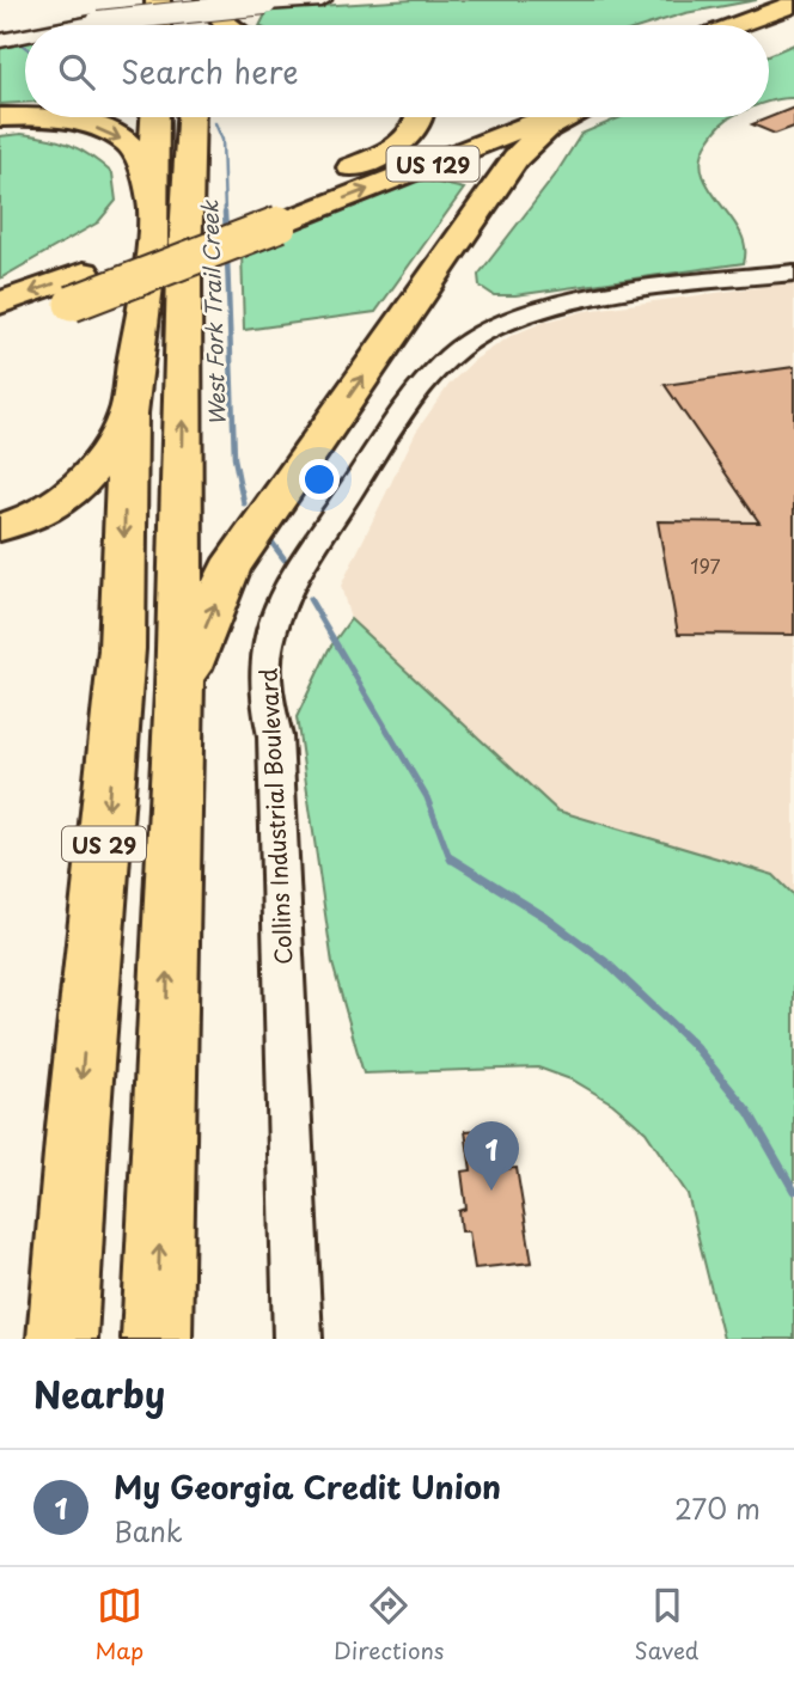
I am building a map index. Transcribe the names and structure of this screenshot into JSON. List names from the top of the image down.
{
  "streets": {
    "highway": ["US 129", "US 29"],
    "street": ["Collins Industrial Boulevard"]
  },
  "water": ["West Fork Trail Creek"],
  "house_numbers": ["197"],
  "page": {
    "search": "Search here",
    "pins": "1",
    "heading": "Nearby",
    "list": [
      {
        "mark": "1",
        "name": "My Georgia Credit Union",
        "note": "Bank",
        "value": "270 m"
      }
    ],
    "nav": ["Map", "Directions", "Saved"]
  }
}
